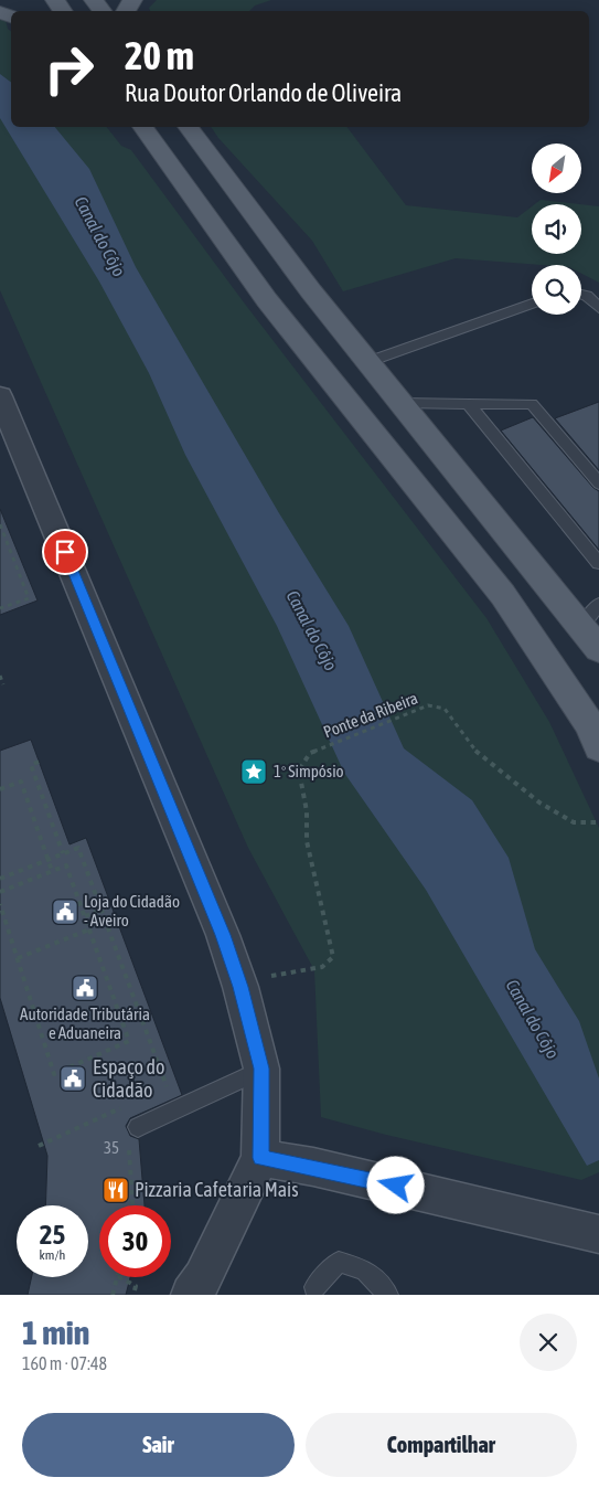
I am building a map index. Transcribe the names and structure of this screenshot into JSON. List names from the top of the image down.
{
  "streets": {
    "path": ["Ponte da Ribeira"]
  },
  "water": ["Canal do Côjo"],
  "places": {
    "place": ["1º Simpósio"],
    "public building": ["Loja do Cidadão - Aveiro", "Autoridade Tributária e Aduaneira", "Espaço do Cidadão"],
    "restaurant": ["Pizzaria Cafetaria Mais"]
  },
  "house_numbers": ["35"],
  "north": "bottom left",
  "page": {
    "turn": ["20 m", "Rua Doutor Orlando de Oliveira"],
    "speed": "25 km/h",
    "limit": "30",
    "heading": ["1 min", "160 m · 07:48"],
    "buttons": ["Sair", "Compartilhar"]
  }
}
